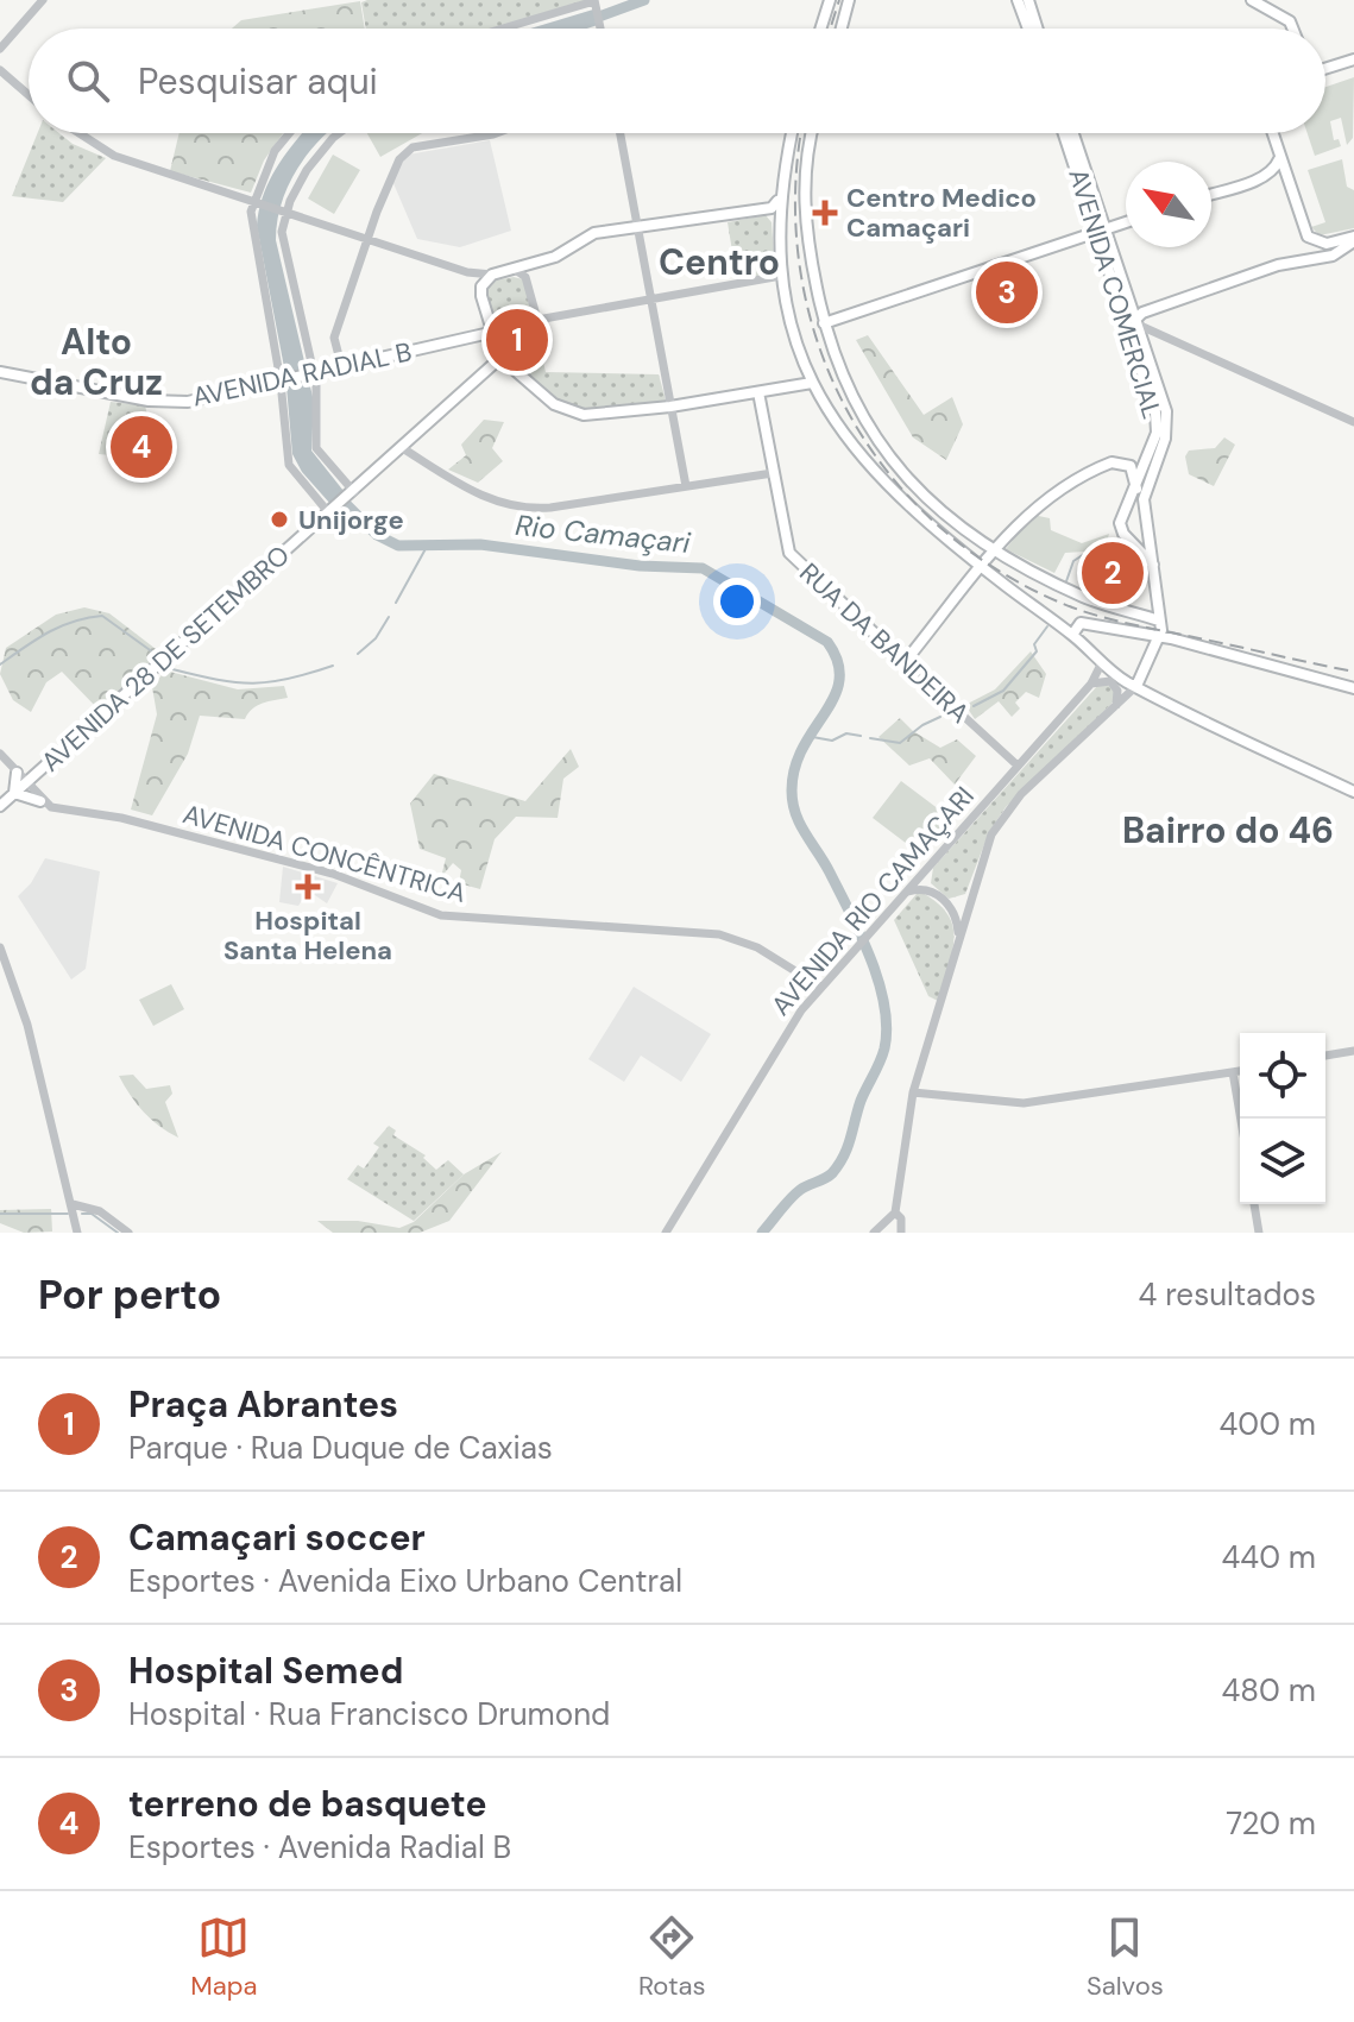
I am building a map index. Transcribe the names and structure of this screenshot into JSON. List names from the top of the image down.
{
  "streets": {
    "main road": [
      "AVENIDA COMERCIAL",
      "AVENIDA RADIAL B",
      "RUA DA BANDEIRA",
      "AVENIDA 28 DE SETEMBRO"
    ],
    "street": ["AVENIDA CONCÊNTRICA", "AVENIDA RIO CAMAÇARI"]
  },
  "crossings": [
    ["RUA DA BANDEIRA", "AVENIDA RIO CAMAÇARI"],
    ["AVENIDA CONCÊNTRICA", "AVENIDA RIO CAMAÇARI"]
  ],
  "districts": ["Centro", "Alto da Cruz", "Bairro do 46"],
  "water": ["Rio Camaçari"],
  "places": {
    "health": ["Centro Medico Camaçari", "Hospital Santa Helena"],
    "other": ["Unijorge"]
  },
  "north": "top left",
  "page": {
    "search": "Pesquisar aqui",
    "pins": [
      "3",
      "1",
      "4",
      "2"
    ],
    "heading": ["Por perto", "4 resultados"],
    "list": [
      {
        "mark": "1",
        "name": "Praça Abrantes",
        "note": "Parque · Rua Duque de Caxias",
        "value": "400 m"
      },
      {
        "mark": "2",
        "name": "Camaçari soccer",
        "note": "Esportes · Avenida Eixo Urbano Central",
        "value": "440 m"
      },
      {
        "mark": "3",
        "name": "Hospital Semed",
        "note": "Hospital · Rua Francisco Drumond",
        "value": "480 m"
      },
      {
        "mark": "4",
        "name": "terreno de basquete",
        "note": "Esportes · Avenida Radial B",
        "value": "720 m"
      }
    ],
    "nav": ["Mapa", "Rotas", "Salvos"]
  }
}
